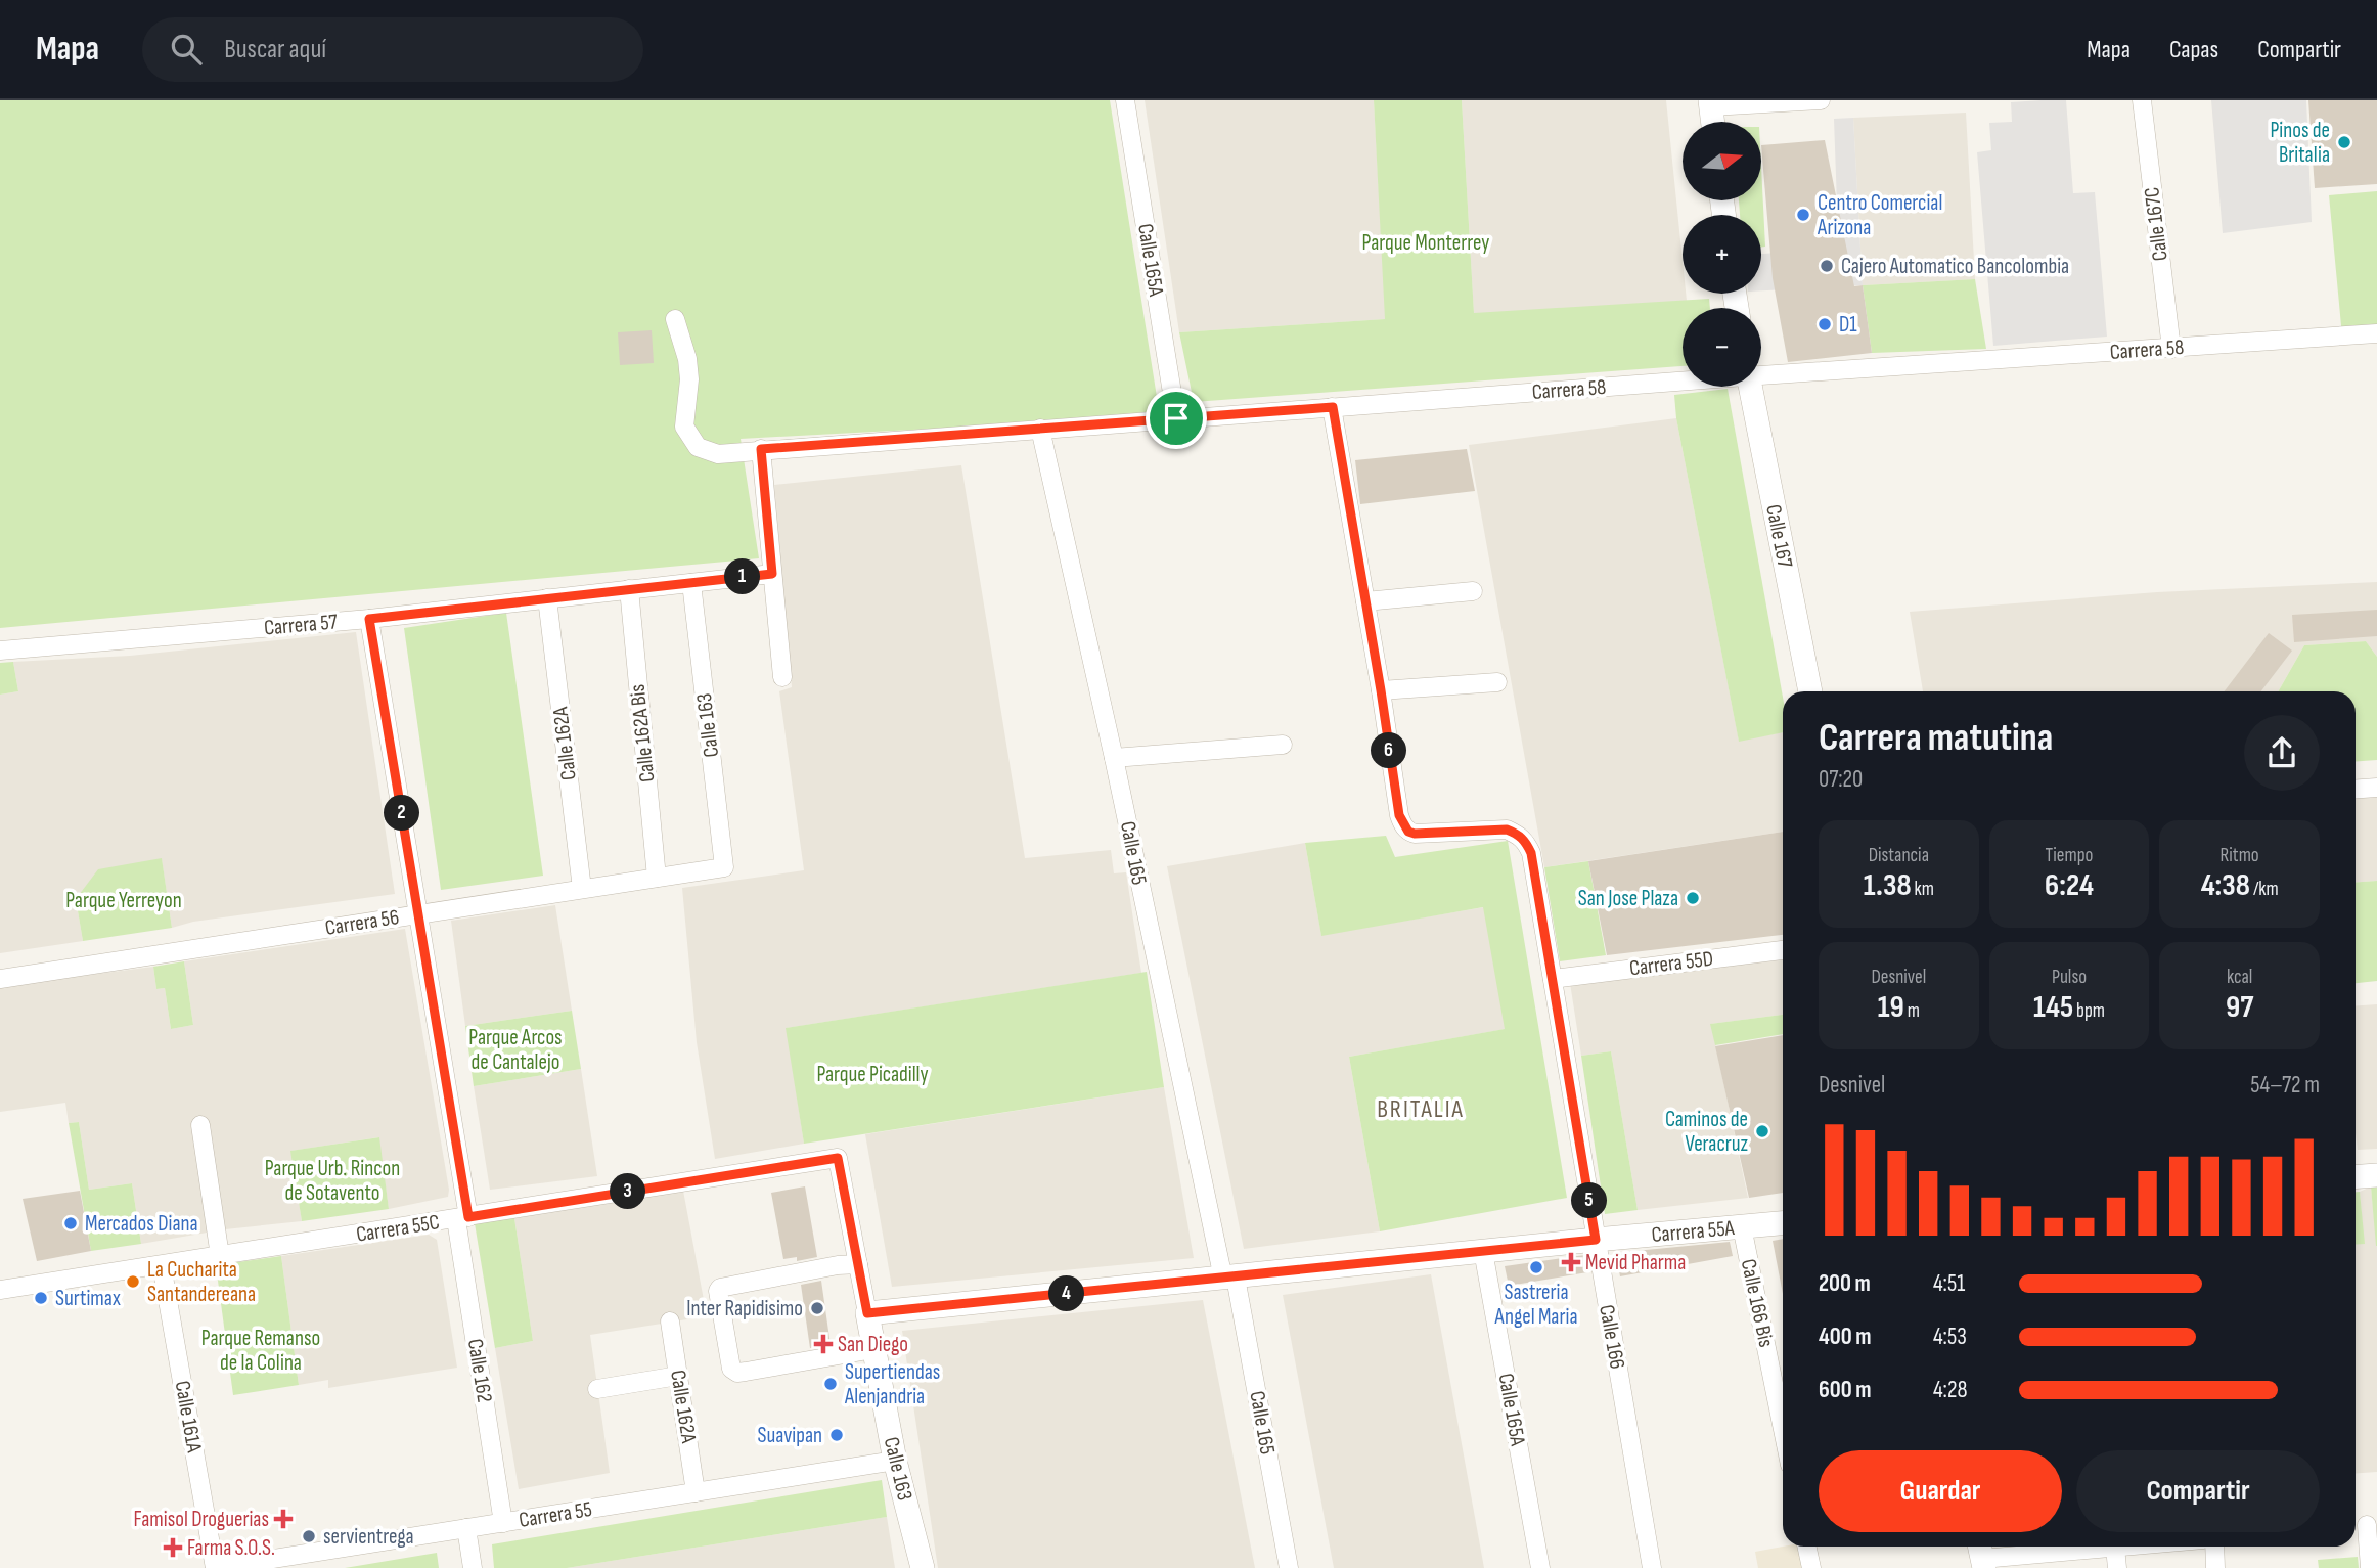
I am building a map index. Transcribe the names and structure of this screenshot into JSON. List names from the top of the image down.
{
  "streets": {
    "street": [
      "Calle 167C",
      "Calle 165A",
      "Carrera 58",
      "Calle 167",
      "Carrera 57",
      "Calle 163",
      "Calle 162A Bis",
      "Calle 162A",
      "Calle 165",
      "Carrera 56",
      "Carrera 55D",
      "Carrera 55C",
      "Carrera 55A",
      "Calle 166 Bis",
      "Calle 166",
      "Calle 162",
      "Calle 161A",
      "Carrera 55"
    ]
  },
  "crossings": [
    ["Calle 167C", "Carrera 58"],
    ["Calle 165A", "Carrera 58"],
    ["Calle 165A", "Carrera 55A"],
    ["Carrera 58", "Calle 165"],
    ["Carrera 58", "Calle 166"],
    ["Carrera 57", "Calle 163"],
    ["Carrera 57", "Calle 162A Bis"],
    ["Carrera 57", "Calle 162A"],
    ["Carrera 57", "Calle 162"],
    ["Calle 163", "Carrera 56"],
    ["Calle 163", "Carrera 55C"],
    ["Calle 163", "Carrera 55A"],
    ["Calle 163", "Carrera 55"],
    ["Calle 162A Bis", "Carrera 56"],
    ["Calle 162A", "Carrera 56"],
    ["Calle 162A", "Carrera 55"],
    ["Calle 165", "Carrera 55A"],
    ["Carrera 56", "Calle 162"],
    ["Carrera 55D", "Calle 166"],
    ["Carrera 55C", "Calle 162"],
    ["Carrera 55C", "Calle 161A"],
    ["Carrera 55A", "Calle 166 Bis"],
    ["Carrera 55A", "Calle 166"],
    ["Calle 162", "Carrera 55"],
    ["Calle 161A", "Carrera 55"]
  ],
  "districts": ["BRITALIA"],
  "parks": [
    "Parque Monterrey",
    "Parque Yerreyon",
    "Parque Arcos de Cantalejo",
    "Parque Picadilly",
    "Parque Urb. Rincon de Sotavento",
    "Parque Remanso de la Colina"
  ],
  "places": {
    "other": [
      "Pinos de Britalia",
      "Centro Comercial Arizona",
      "Cajero Automatico Bancolombia",
      "D1",
      "San Jose Plaza",
      "Caminos de Veracruz",
      "Mercados Diana",
      "Sastreria Angel Maria",
      "La Cucharita Santandereana",
      "Surtimax",
      "Inter Rapidisimo",
      "Supertiendas Alenjandria",
      "Suavipan",
      "servientrega"
    ],
    "health": [
      "Mevid Pharma",
      "San Diego",
      "Famisol Droguerias",
      "Farma S.O.S."
    ]
  },
  "north": "right",
  "page": {
    "header": "Mapa",
    "search": "Buscar aquí",
    "nav": ["Mapa", "Capas", "Compartir"],
    "map_buttons": ["+", "−"],
    "pins": [
      "1",
      "6",
      "2",
      "3",
      "5",
      "4"
    ],
    "heading": ["Carrera matutina", "07:20"],
    "stats": [
      ["Distancia", "1.38 km"],
      ["Tiempo", "6:24"],
      ["Ritmo", "4:38 /km"],
      ["Desnivel", "19 m"],
      ["Pulso", "145 bpm"],
      ["kcal", "97"]
    ],
    "chart": ["Desnivel", "54–72 m"],
    "list": [
      {
        "name": "200 m",
        "note": "4:51"
      },
      {
        "name": "400 m",
        "note": "4:53"
      },
      {
        "name": "600 m",
        "note": "4:28"
      }
    ],
    "buttons": ["Guardar", "Compartir"]
  }
}
